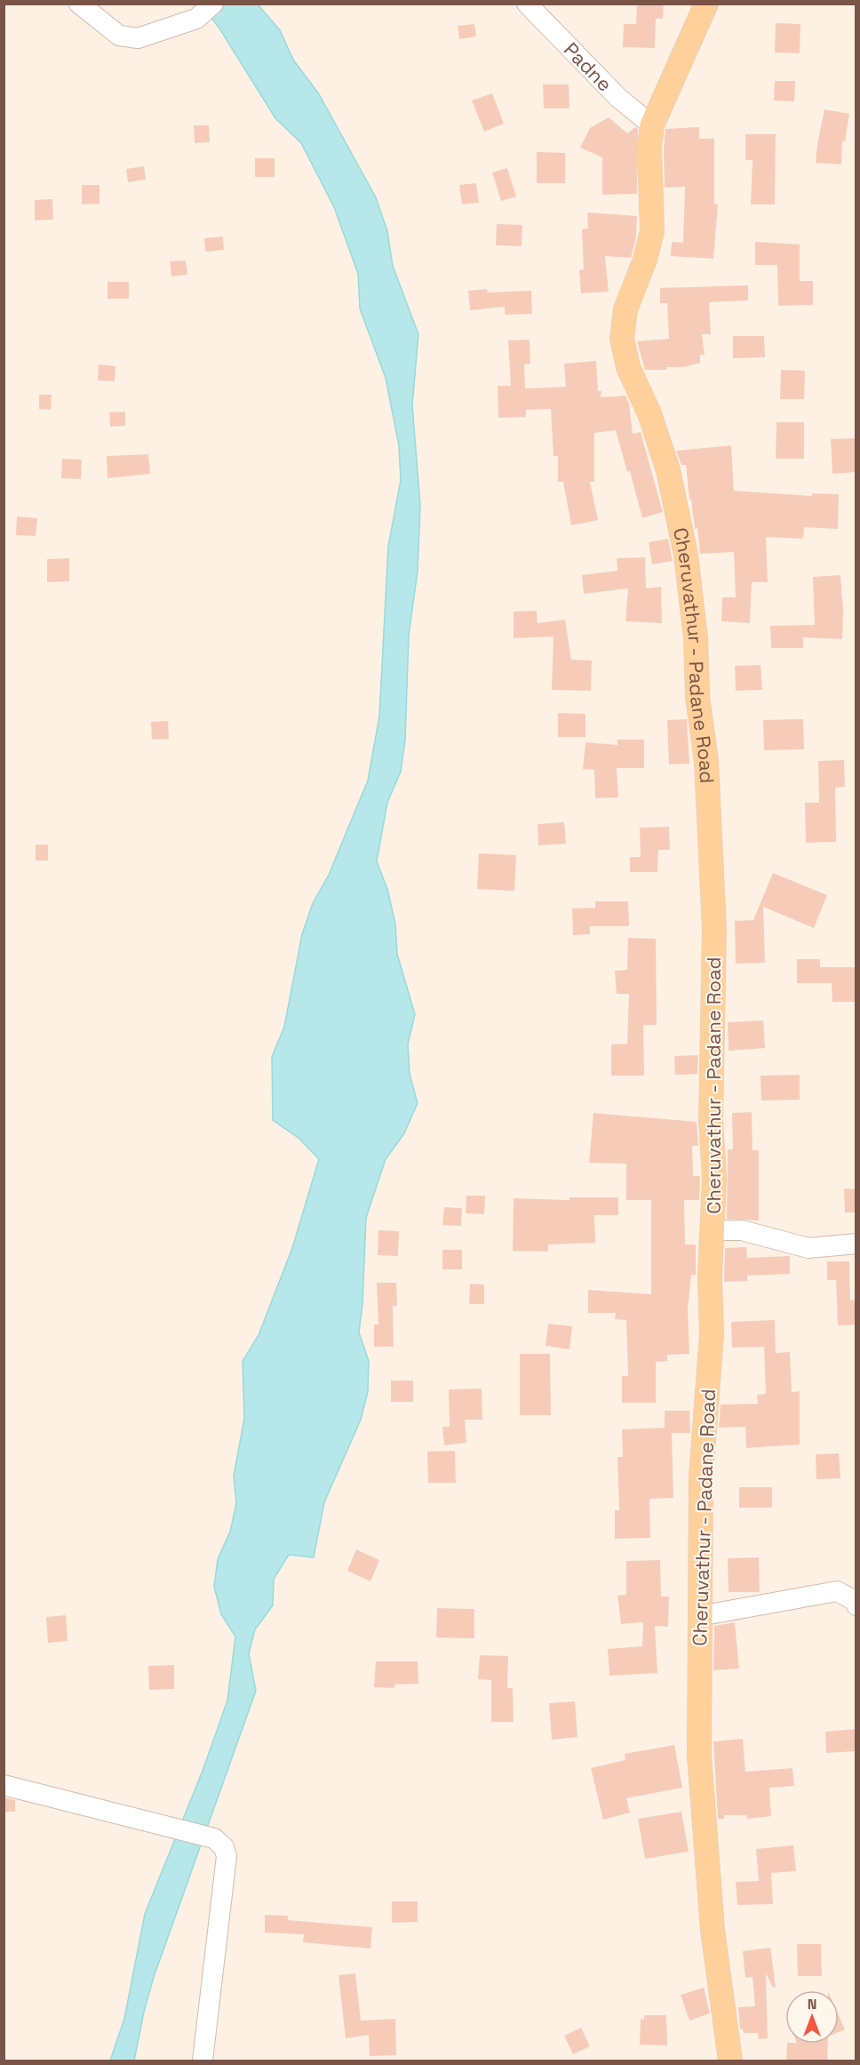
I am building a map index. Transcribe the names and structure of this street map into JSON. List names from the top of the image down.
{
  "streets": {
    "main road": ["Cheruvathur - Padane Road"],
    "street": ["Padne"]
  },
  "crossings": [
    ["Padne", "Cheruvathur - Padane Road"]
  ],
  "north": "top"
}
